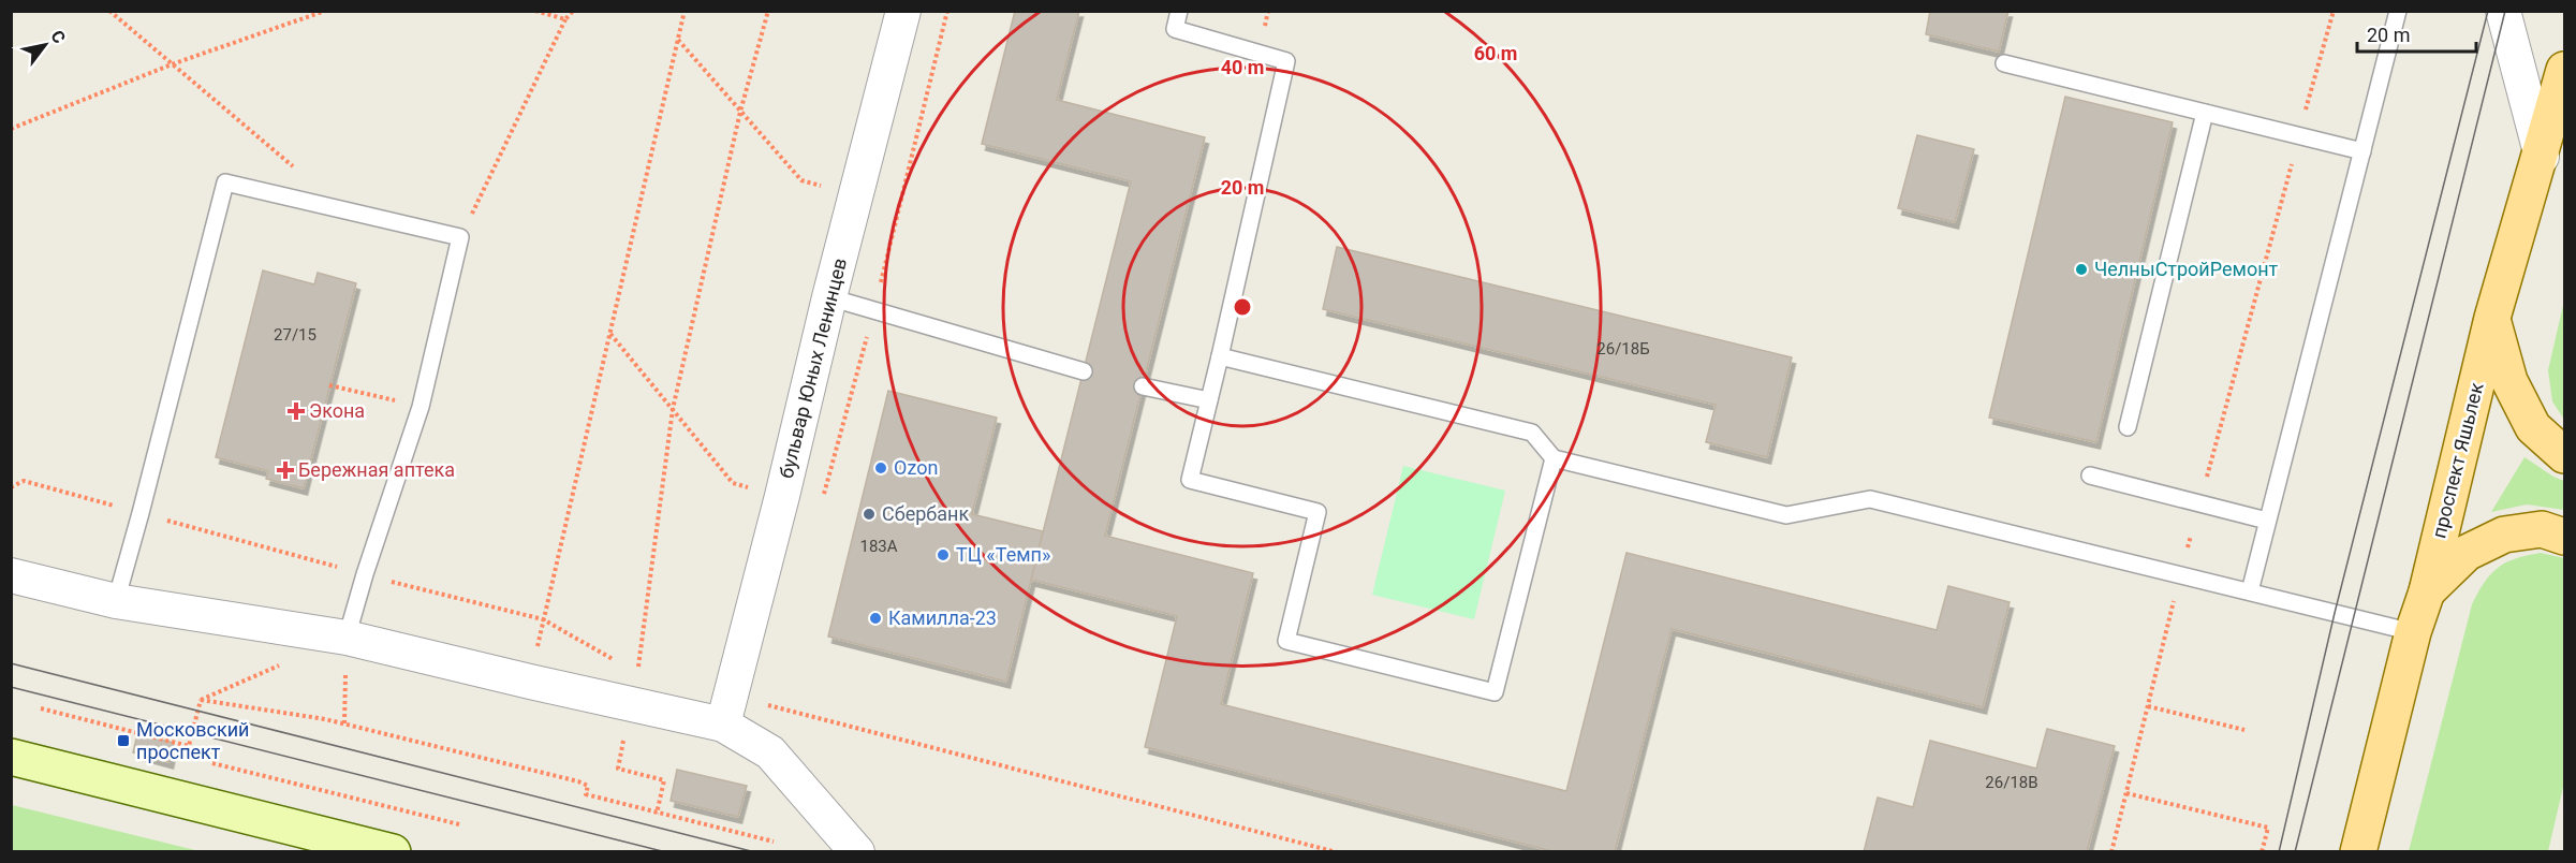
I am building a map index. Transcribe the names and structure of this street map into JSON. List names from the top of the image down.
{
  "streets": {
    "main road": ["проспект Яшьлек"],
    "street": ["бульвар Юных Ленинцев"]
  },
  "places": {
    "other": [
      "ЧелныСтройРемонт",
      "Ozon",
      "Сбербанк",
      "ТЦ «Темп»",
      "Камилла-23"
    ],
    "health": ["Экона", "Бережная аптека"],
    "transit": ["Московский проспект"]
  },
  "house_numbers": [
    "27/15",
    "26/18Б",
    "183А",
    "26/18В"
  ],
  "scale_bar": "20 m",
  "north": "top right",
  "rings": ["60 m", "40 m", "20 m"]
}
